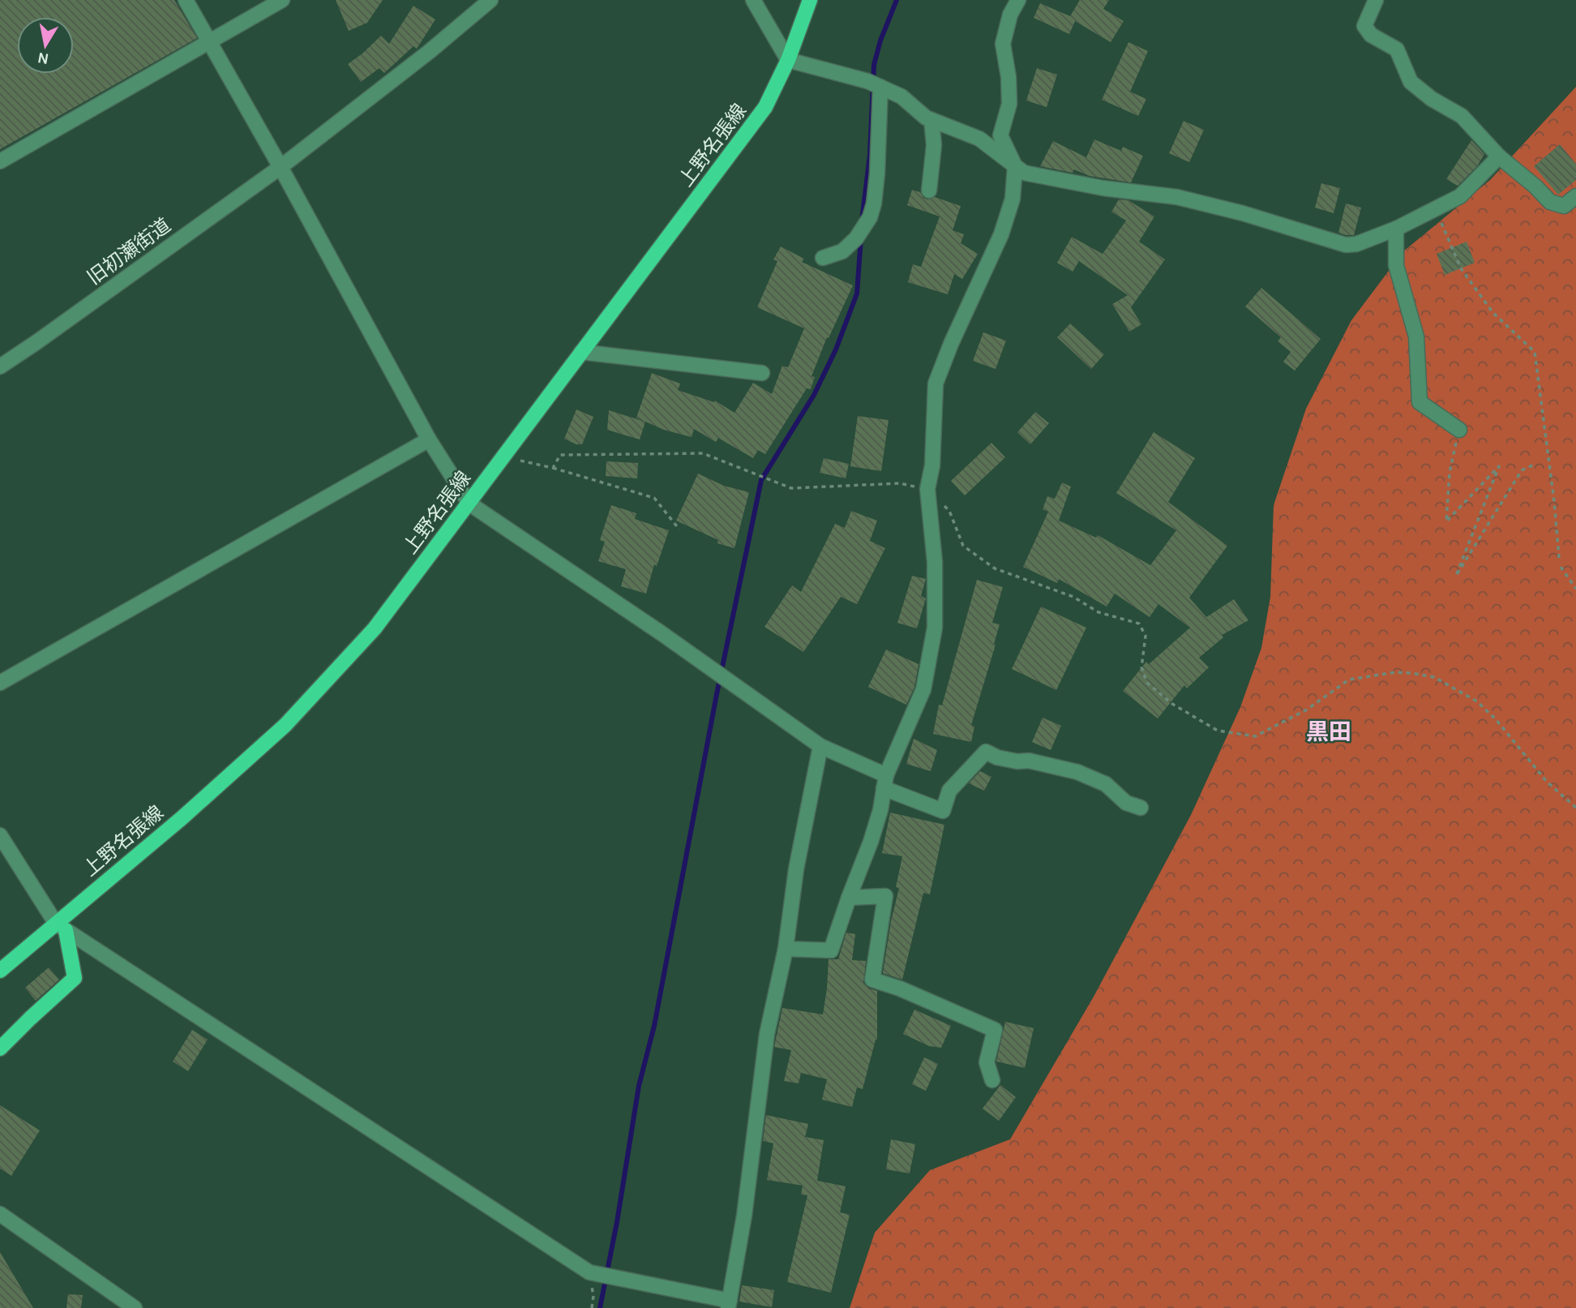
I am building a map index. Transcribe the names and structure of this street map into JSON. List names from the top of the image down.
{
  "streets": {
    "main road": ["上野名張線"],
    "street": ["旧初瀬街道"]
  },
  "districts": ["黒田"],
  "north": "bottom"
}
